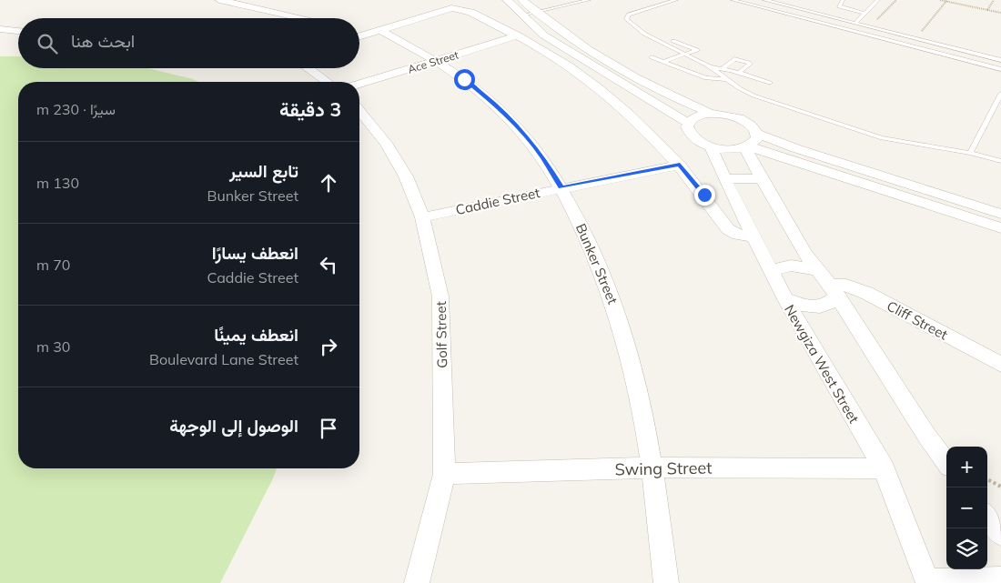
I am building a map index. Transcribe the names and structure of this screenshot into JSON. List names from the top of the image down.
{
  "streets": {
    "street": [
      "Ace Street",
      "Caddie Street",
      "Bunker Street",
      "Cliff Street",
      "Golf Street",
      "Newgiza West Street",
      "Swing Street"
    ]
  },
  "crossings": [
    ["Ace Street", "Bunker Street"],
    ["Caddie Street", "Bunker Street"],
    ["Caddie Street", "Golf Street"],
    ["Bunker Street", "Swing Street"],
    ["Golf Street", "Swing Street"],
    ["Newgiza West Street", "Swing Street"]
  ],
  "page": {
    "search": "ابحث هنا",
    "heading": ["3 دقيقة", "سيرًا · 230 m"],
    "list": [
      ["تابع السير", "Bunker Street", "130 m"],
      ["انعطف يسارًا", "Caddie Street", "70 m"],
      ["انعطف يمينًا", "Boulevard Lane Street", "30 m"],
      "الوصول إلى الوجهة"
    ],
    "map_buttons": ["+", "−"]
  }
}
